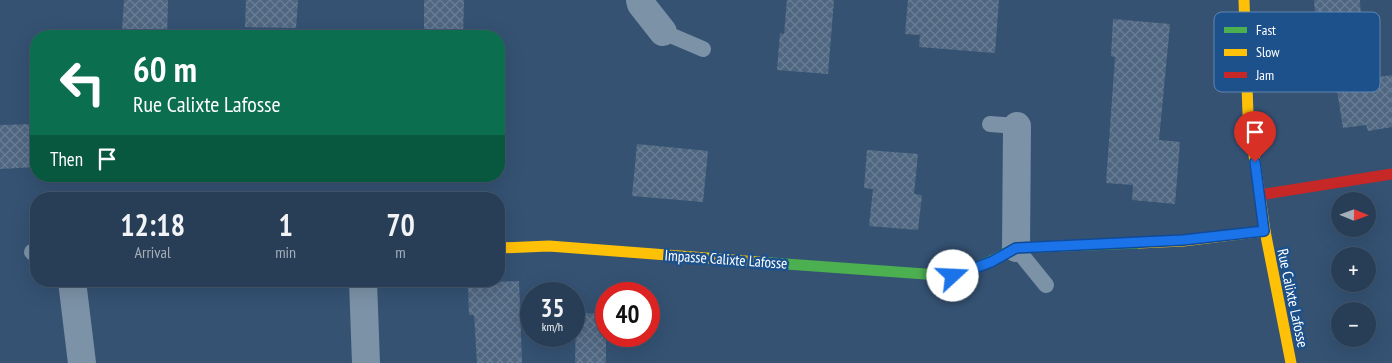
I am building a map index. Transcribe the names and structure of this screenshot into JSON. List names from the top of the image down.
{
  "streets": {
    "street": ["Impasse Calixte Lafosse", "Rue Calixte Lafosse"]
  },
  "legend": ["Fast", "Slow", "Jam"],
  "north": "right",
  "page": {
    "turn": ["60 m", "Rue Calixte Lafosse"],
    "then": "Then",
    "map_buttons": ["+", "−"],
    "eta": [
      "12:18",
      "Arrival",
      "1",
      "min",
      "70",
      "m"
    ],
    "speed": "35 km/h",
    "limit": "40"
  }
}
